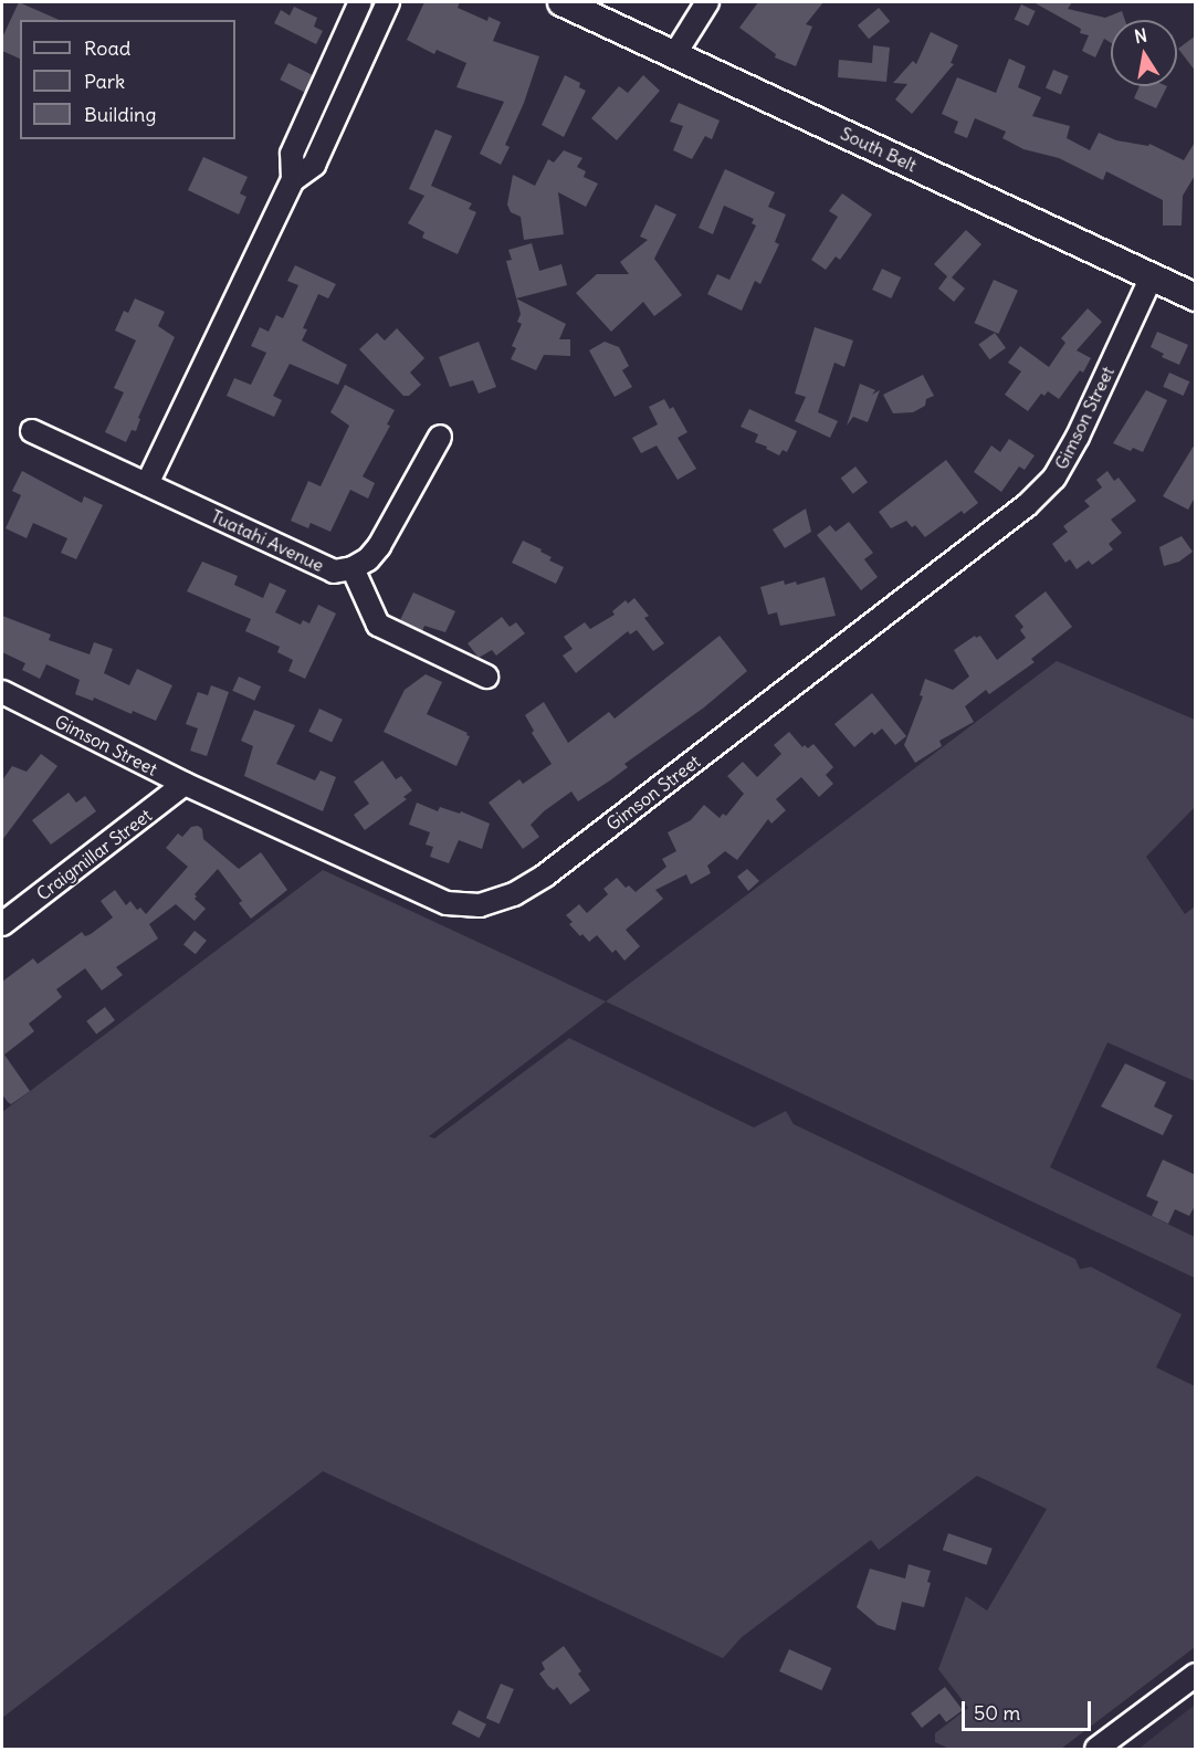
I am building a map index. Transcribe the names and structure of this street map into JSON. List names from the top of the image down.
{
  "streets": {
    "street": [
      "South Belt",
      "Gimson Street",
      "Tuatahi Avenue",
      "Craigmillar Street"
    ]
  },
  "crossings": [
    ["South Belt", "Gimson Street"],
    ["Gimson Street", "Craigmillar Street"]
  ],
  "legend": ["Road", "Park", "Building"],
  "scale_bar": "50 m",
  "north": "top"
}
